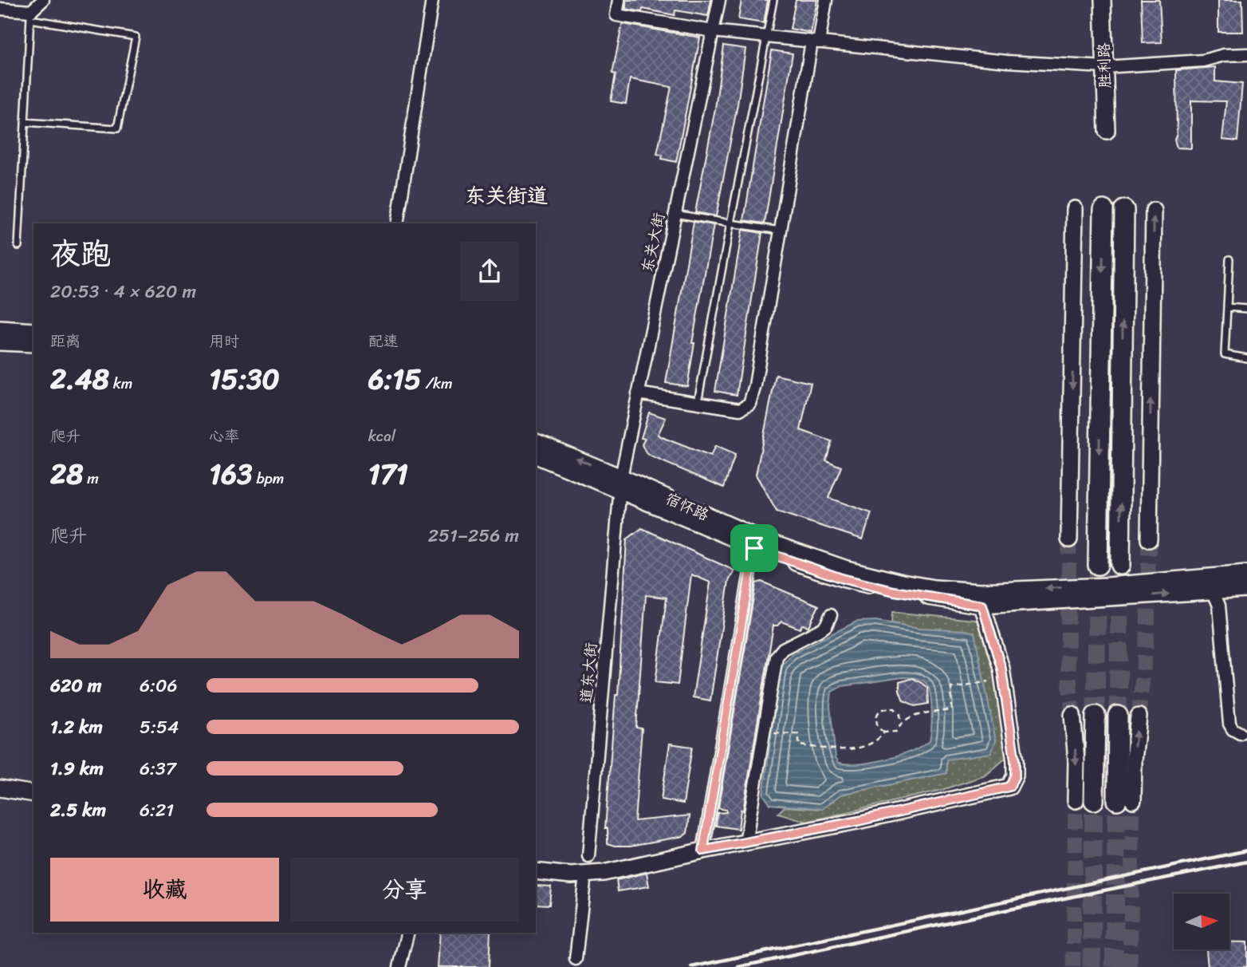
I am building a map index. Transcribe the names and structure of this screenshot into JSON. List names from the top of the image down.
{
  "streets": {
    "main road": ["胜利路", "宿怀路"],
    "street": ["东关大街", "道东大街"]
  },
  "crossings": [
    ["东关大街", "宿怀路"],
    ["东关大街", "道东大街"],
    ["宿怀路", "道东大街"]
  ],
  "districts": ["东关街道"],
  "north": "right",
  "page": {
    "heading": ["夜跑", "20:53 · 4 × 620 m"],
    "stats": [
      ["距离", "2.48 km"],
      ["用时", "15:30"],
      ["配速", "6:15 /km"],
      ["爬升", "28 m"],
      ["心率", "163 bpm"],
      ["kcal", "171"]
    ],
    "chart": ["爬升", "251–256 m"],
    "list": [
      {
        "name": "620 m",
        "note": "6:06"
      },
      {
        "name": "1.2 km",
        "note": "5:54"
      },
      {
        "name": "1.9 km",
        "note": "6:37"
      },
      {
        "name": "2.5 km",
        "note": "6:21"
      }
    ],
    "buttons": ["收藏", "分享"]
  }
}
